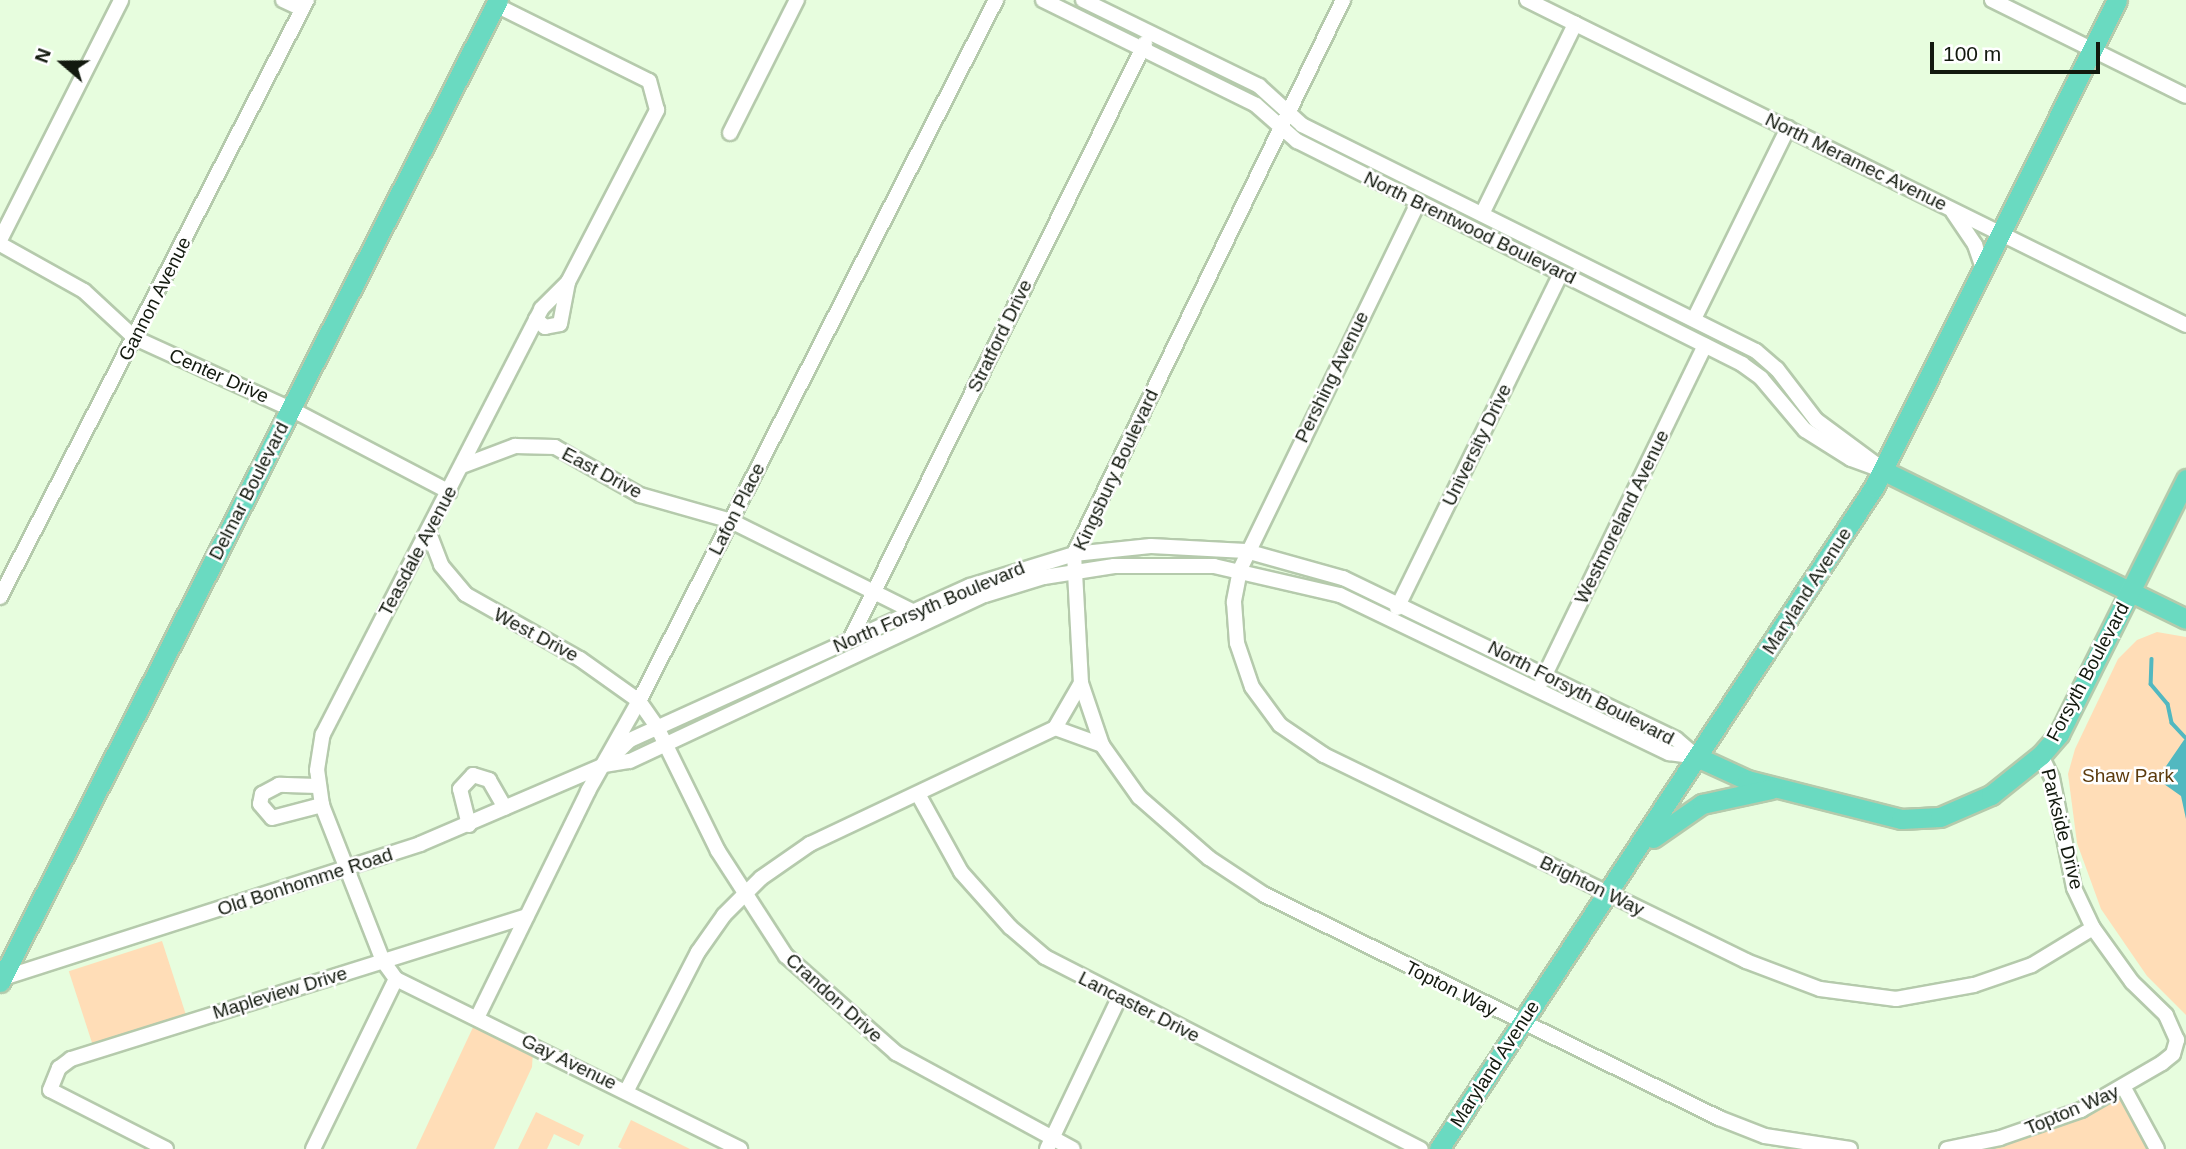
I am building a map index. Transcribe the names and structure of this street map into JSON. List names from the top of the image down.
{
  "streets": {
    "main road": [
      "North Brentwood Boulevard",
      "Delmar Boulevard",
      "Maryland Avenue",
      "Forsyth Boulevard"
    ],
    "street": [
      "North Meramec Avenue",
      "Gannon Avenue",
      "Stratford Drive",
      "Center Drive",
      "Pershing Avenue",
      "University Drive",
      "Kingsbury Boulevard",
      "East Drive",
      "Lafon Place",
      "Westmoreland Avenue",
      "Teasdale Avenue",
      "North Forsyth Boulevard",
      "West Drive",
      "Parkside Drive",
      "Old Bonhomme Road",
      "Brighton Way",
      "Topton Way",
      "Mapleview Drive",
      "Crandon Drive",
      "Lancaster Drive",
      "Gay Avenue"
    ]
  },
  "crossings": [
    ["North Meramec Avenue", "Maryland Avenue"],
    ["North Brentwood Boulevard", "Stratford Drive"],
    ["North Brentwood Boulevard", "Pershing Avenue"],
    ["North Brentwood Boulevard", "University Drive"],
    ["North Brentwood Boulevard", "Kingsbury Boulevard"],
    ["North Brentwood Boulevard", "Westmoreland Avenue"],
    ["North Brentwood Boulevard", "Maryland Avenue"],
    ["North Brentwood Boulevard", "Forsyth Boulevard"],
    ["Gannon Avenue", "Center Drive"],
    ["Stratford Drive", "East Drive"],
    ["Stratford Drive", "North Forsyth Boulevard"],
    ["Center Drive", "Delmar Boulevard"],
    ["Center Drive", "Teasdale Avenue"],
    ["Pershing Avenue", "North Forsyth Boulevard"],
    ["Pershing Avenue", "Brighton Way"],
    ["University Drive", "North Forsyth Boulevard"],
    ["Kingsbury Boulevard", "North Forsyth Boulevard"],
    ["Kingsbury Boulevard", "Topton Way"],
    ["East Drive", "Lafon Place"],
    ["East Drive", "Teasdale Avenue"],
    ["East Drive", "North Forsyth Boulevard"],
    ["Delmar Boulevard", "Teasdale Avenue"],
    ["Delmar Boulevard", "Old Bonhomme Road"],
    ["Lafon Place", "North Forsyth Boulevard"],
    ["Lafon Place", "West Drive"],
    ["Lafon Place", "Old Bonhomme Road"],
    ["Lafon Place", "Mapleview Drive"],
    ["Lafon Place", "Gay Avenue"],
    ["Westmoreland Avenue", "North Forsyth Boulevard"],
    ["Teasdale Avenue", "West Drive"],
    ["Teasdale Avenue", "Old Bonhomme Road"],
    ["Teasdale Avenue", "Mapleview Drive"],
    ["Teasdale Avenue", "Gay Avenue"],
    ["Maryland Avenue", "North Forsyth Boulevard"],
    ["Maryland Avenue", "Forsyth Boulevard"],
    ["Maryland Avenue", "Brighton Way"],
    ["Maryland Avenue", "Topton Way"],
    ["North Forsyth Boulevard", "West Drive"],
    ["North Forsyth Boulevard", "Forsyth Boulevard"],
    ["North Forsyth Boulevard", "Old Bonhomme Road"],
    ["North Forsyth Boulevard", "Brighton Way"],
    ["North Forsyth Boulevard", "Crandon Drive"],
    ["West Drive", "Crandon Drive"],
    ["Forsyth Boulevard", "Parkside Drive"],
    ["Parkside Drive", "Brighton Way"],
    ["Parkside Drive", "Topton Way"]
  ],
  "parks": ["Shaw Park"],
  "scale_bar": "100 m",
  "north": "left"
}
